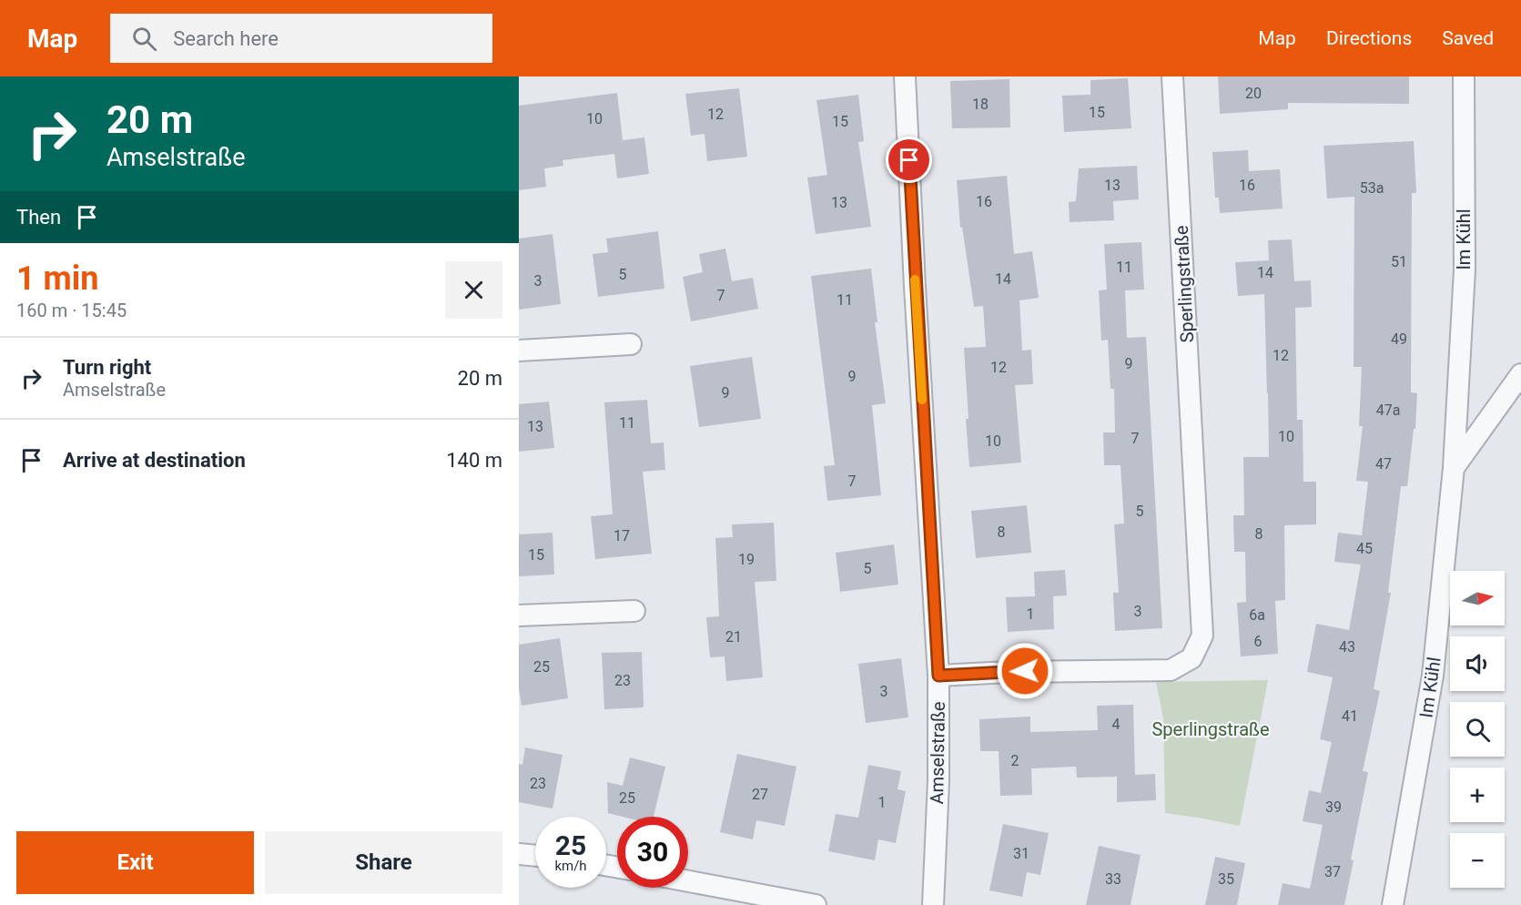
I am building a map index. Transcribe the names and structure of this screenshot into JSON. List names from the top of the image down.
{
  "streets": {
    "street": ["Im Kühl", "Sperlingstraße", "Amselstraße"]
  },
  "crossings": [
    ["Sperlingstraße", "Amselstraße"]
  ],
  "parks": ["Sperlingstraße"],
  "house_numbers": [
    "20",
    "18",
    "15",
    "12",
    "10",
    "15",
    "13",
    "16",
    "53a",
    "16",
    "13",
    "51",
    "11",
    "14",
    "5",
    "14",
    "3",
    "7",
    "11",
    "49",
    "12",
    "9",
    "12",
    "9",
    "9",
    "47a",
    "11",
    "13",
    "10",
    "7",
    "10",
    "47",
    "7",
    "5",
    "8",
    "8",
    "17",
    "45",
    "15",
    "19",
    "5",
    "3",
    "1",
    "6a",
    "21",
    "6",
    "43",
    "25",
    "23",
    "3",
    "41",
    "4",
    "2",
    "23",
    "27",
    "25",
    "1",
    "39",
    "31",
    "37",
    "33",
    "35"
  ],
  "north": "right",
  "page": {
    "header": "Map",
    "search": "Search here",
    "nav": ["Map", "Directions", "Saved"],
    "turn": ["20 m", "Amselstraße"],
    "then": "Then",
    "heading": ["1 min", "160 m · 15:45"],
    "list": [
      {
        "name": "Turn right",
        "note": "Amselstraße",
        "value": "20 m"
      },
      {
        "name": "Arrive at destination",
        "value": "140 m"
      }
    ],
    "map_buttons": ["+", "−"],
    "speed": "25 km/h",
    "limit": "30",
    "buttons": ["Exit", "Share"]
  }
}
